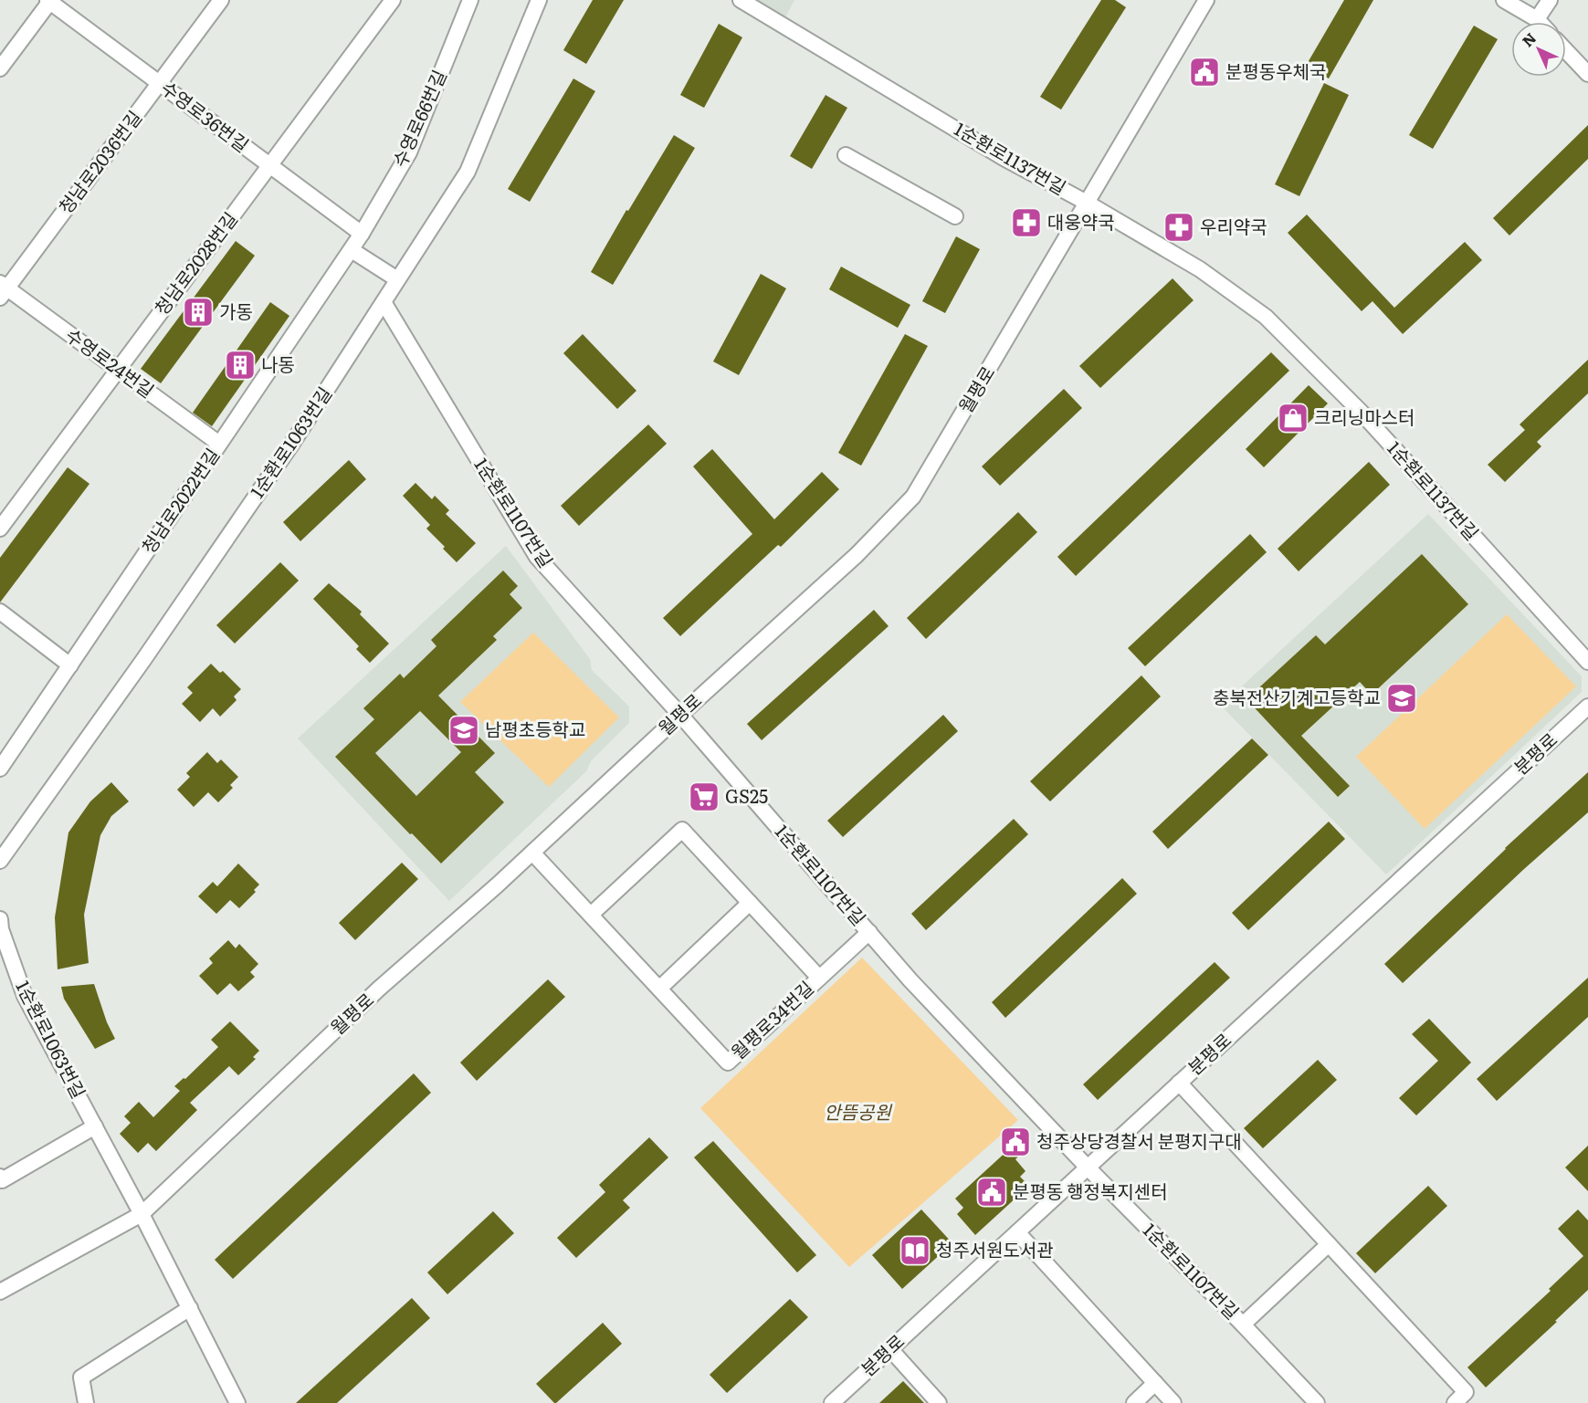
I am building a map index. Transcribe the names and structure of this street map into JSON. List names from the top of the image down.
{
  "streets": {
    "street": [
      "수영로36번길",
      "수영로66번길",
      "1순환로1137번길",
      "청남로2036번길",
      "청남로2028번길",
      "수영로24번길",
      "월평로",
      "1순환로1063번길",
      "청남로2022번길",
      "1순환로1107번길",
      "분평로",
      "월평로34번길"
    ]
  },
  "crossings": [
    ["수영로36번길", "수영로66번길"],
    ["수영로36번길", "청남로2036번길"],
    ["수영로36번길", "청남로2028번길"],
    ["수영로36번길", "청남로2022번길"],
    ["수영로66번길", "청남로2022번길"],
    ["1순환로1137번길", "월평로"],
    ["청남로2036번길", "수영로24번길"],
    ["청남로2028번길", "수영로24번길"],
    ["수영로24번길", "청남로2022번길"],
    ["월평로", "1순환로1063번길"],
    ["월평로", "1순환로1107번길"],
    ["월평로", "월평로34번길"],
    ["1순환로1063번길", "1순환로1107번길"],
    ["1순환로1107번길", "분평로"],
    ["1순환로1107번길", "월평로34번길"]
  ],
  "parks": ["안뜸공원"],
  "places": {
    "public building": ["분평동우체국", "청주상당경찰서 분평지구대", "분평동 행정복지센터"],
    "pharmacy": ["대웅약국", "우리약국"],
    "building": ["가동", "나동"],
    "shop": ["크리닝마스터"],
    "school or university": ["충북전산기계고등학교", "남평초등학교"],
    "supermarket": ["GS25"],
    "library": ["청주서원도서관"]
  },
  "north": "top left"
}
